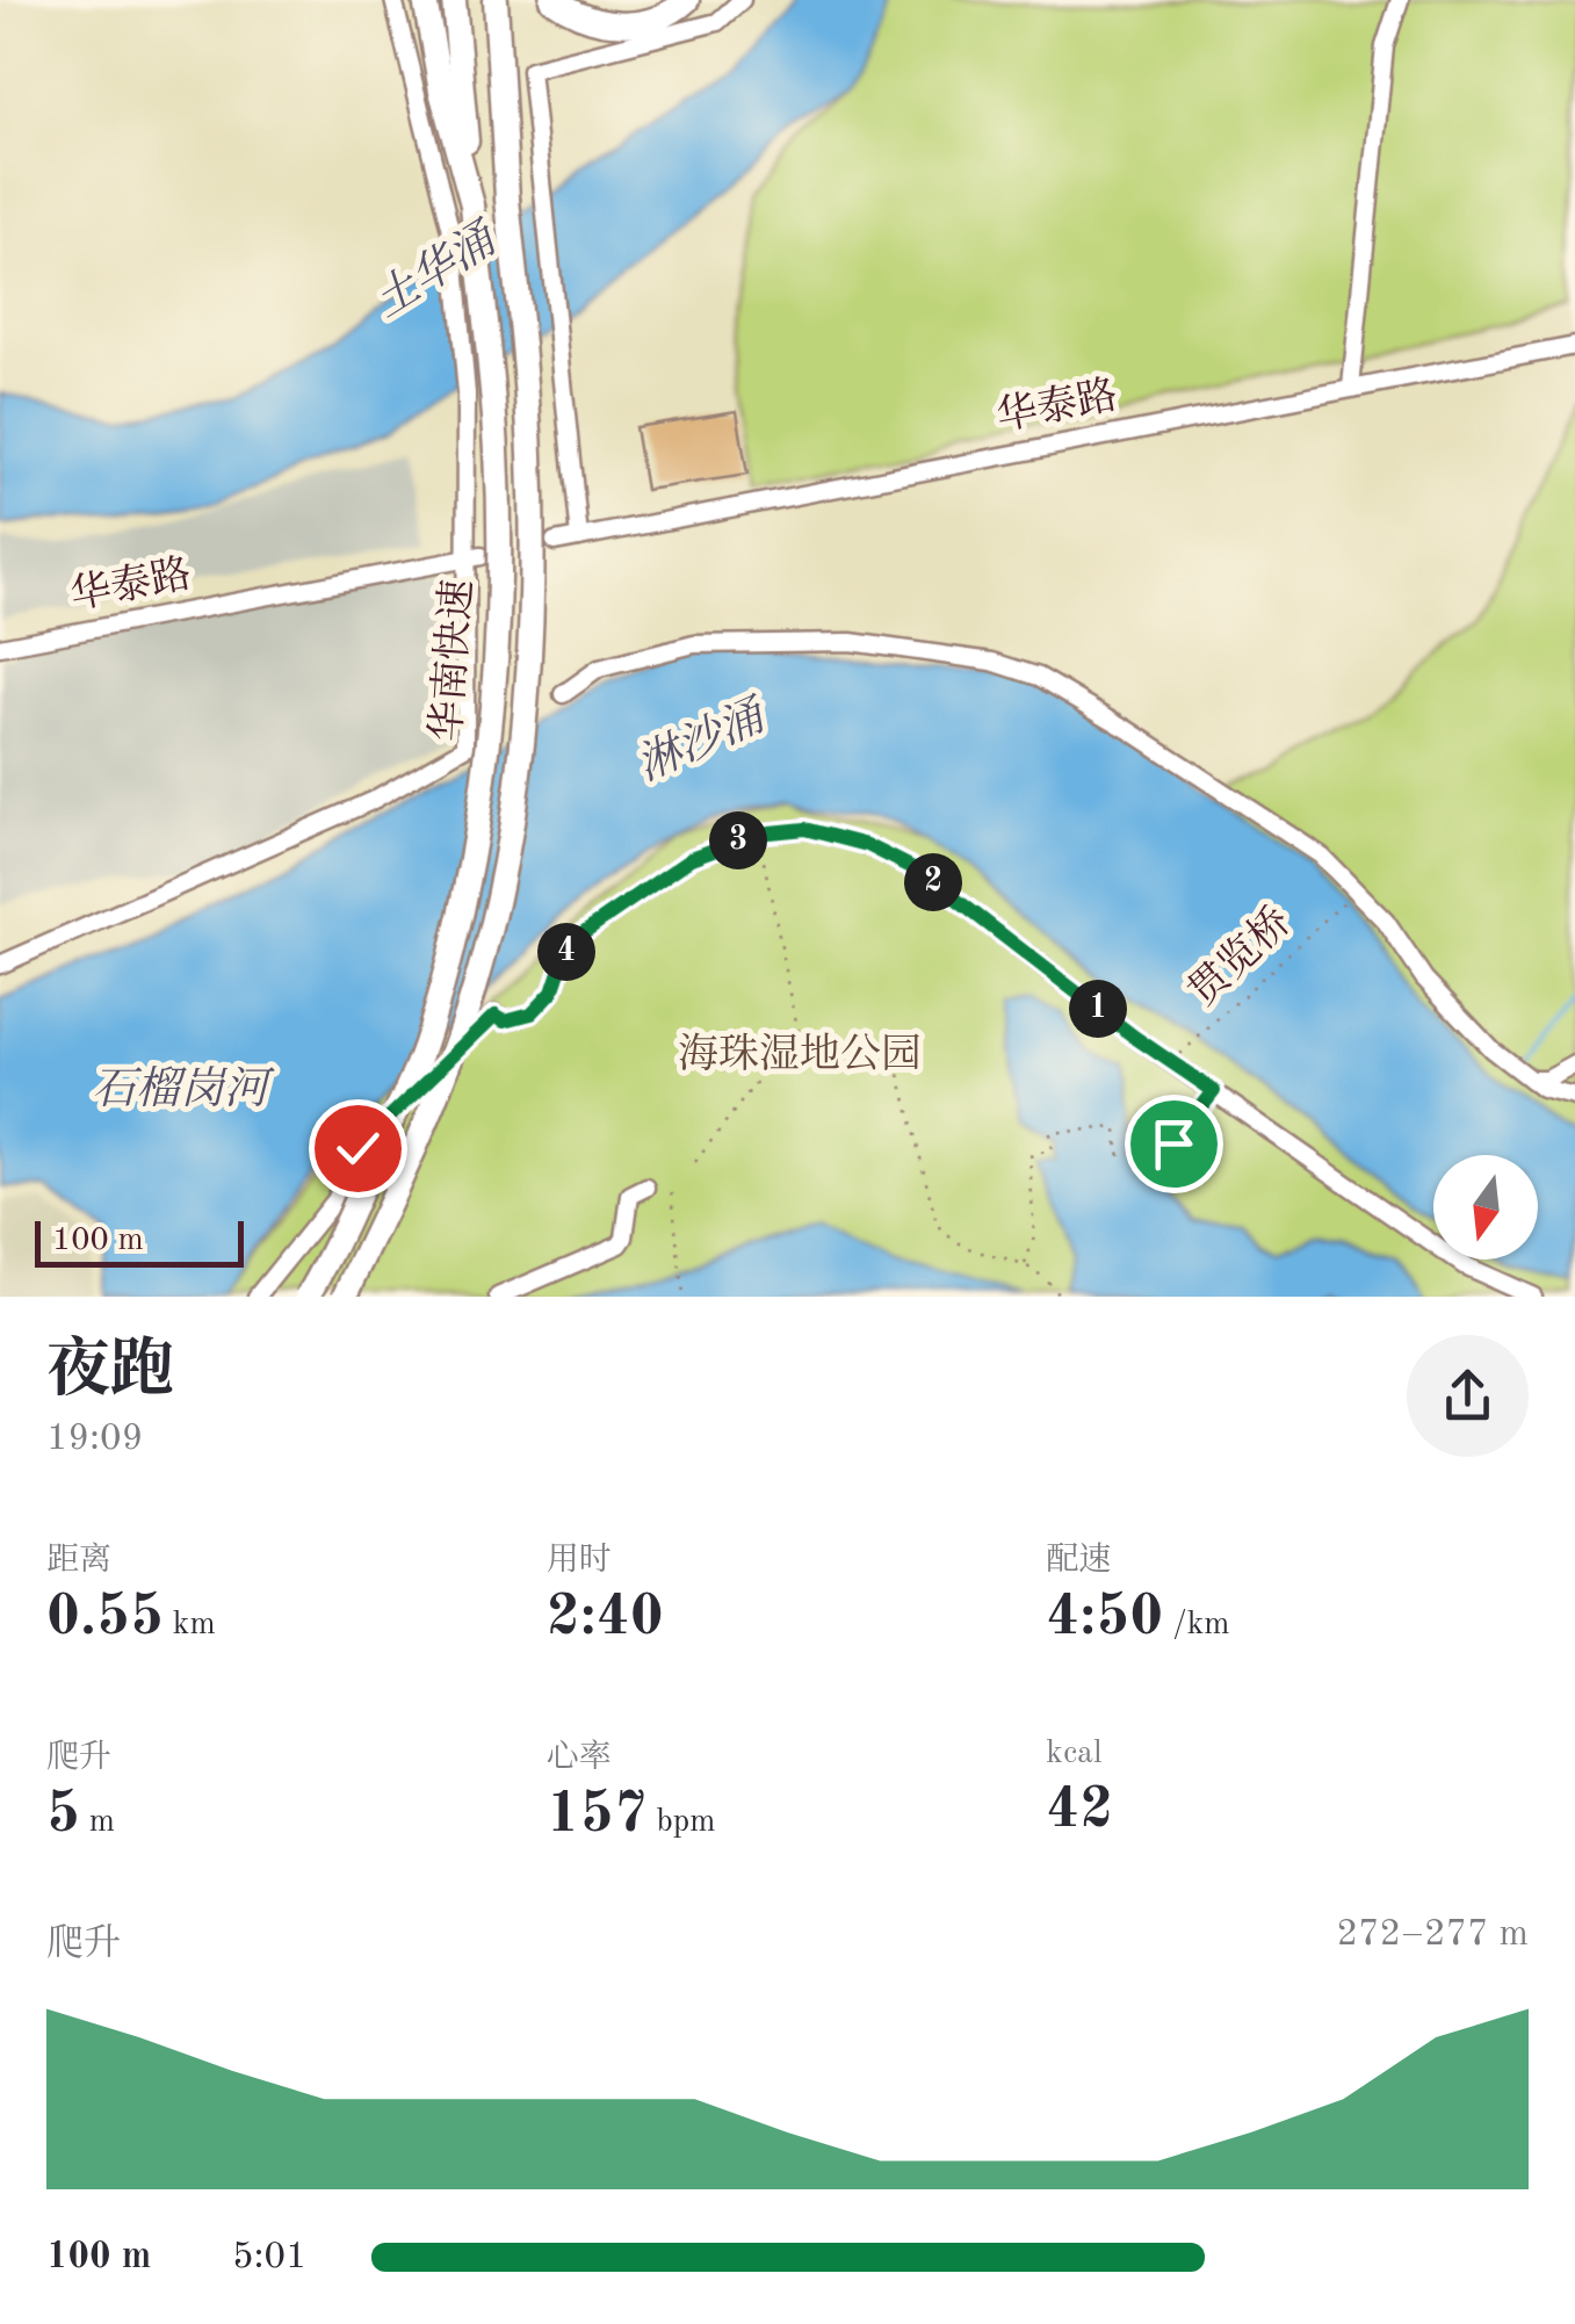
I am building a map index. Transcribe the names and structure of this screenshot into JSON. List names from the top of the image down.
{
  "streets": {
    "highway": ["华南快速"],
    "street": ["华泰路"],
    "path": ["贯览桥"]
  },
  "water": ["土华涌", "淋沙涌", "石榴岗河"],
  "parks": ["海珠湿地公园"],
  "scale_bar": "100 m",
  "north": "bottom",
  "page": {
    "pins": [
      "3",
      "2",
      "4",
      "1"
    ],
    "scale": "100 m",
    "heading": ["夜跑", "19:09"],
    "stats": [
      ["距离", "0.55 km"],
      ["用时", "2:40"],
      ["配速", "4:50 /km"],
      ["爬升", "5 m"],
      ["心率", "157 bpm"],
      ["kcal", "42"]
    ],
    "chart": ["爬升", "272–277 m"],
    "list": [
      {
        "name": "100 m",
        "note": "5:01"
      }
    ]
  }
}
